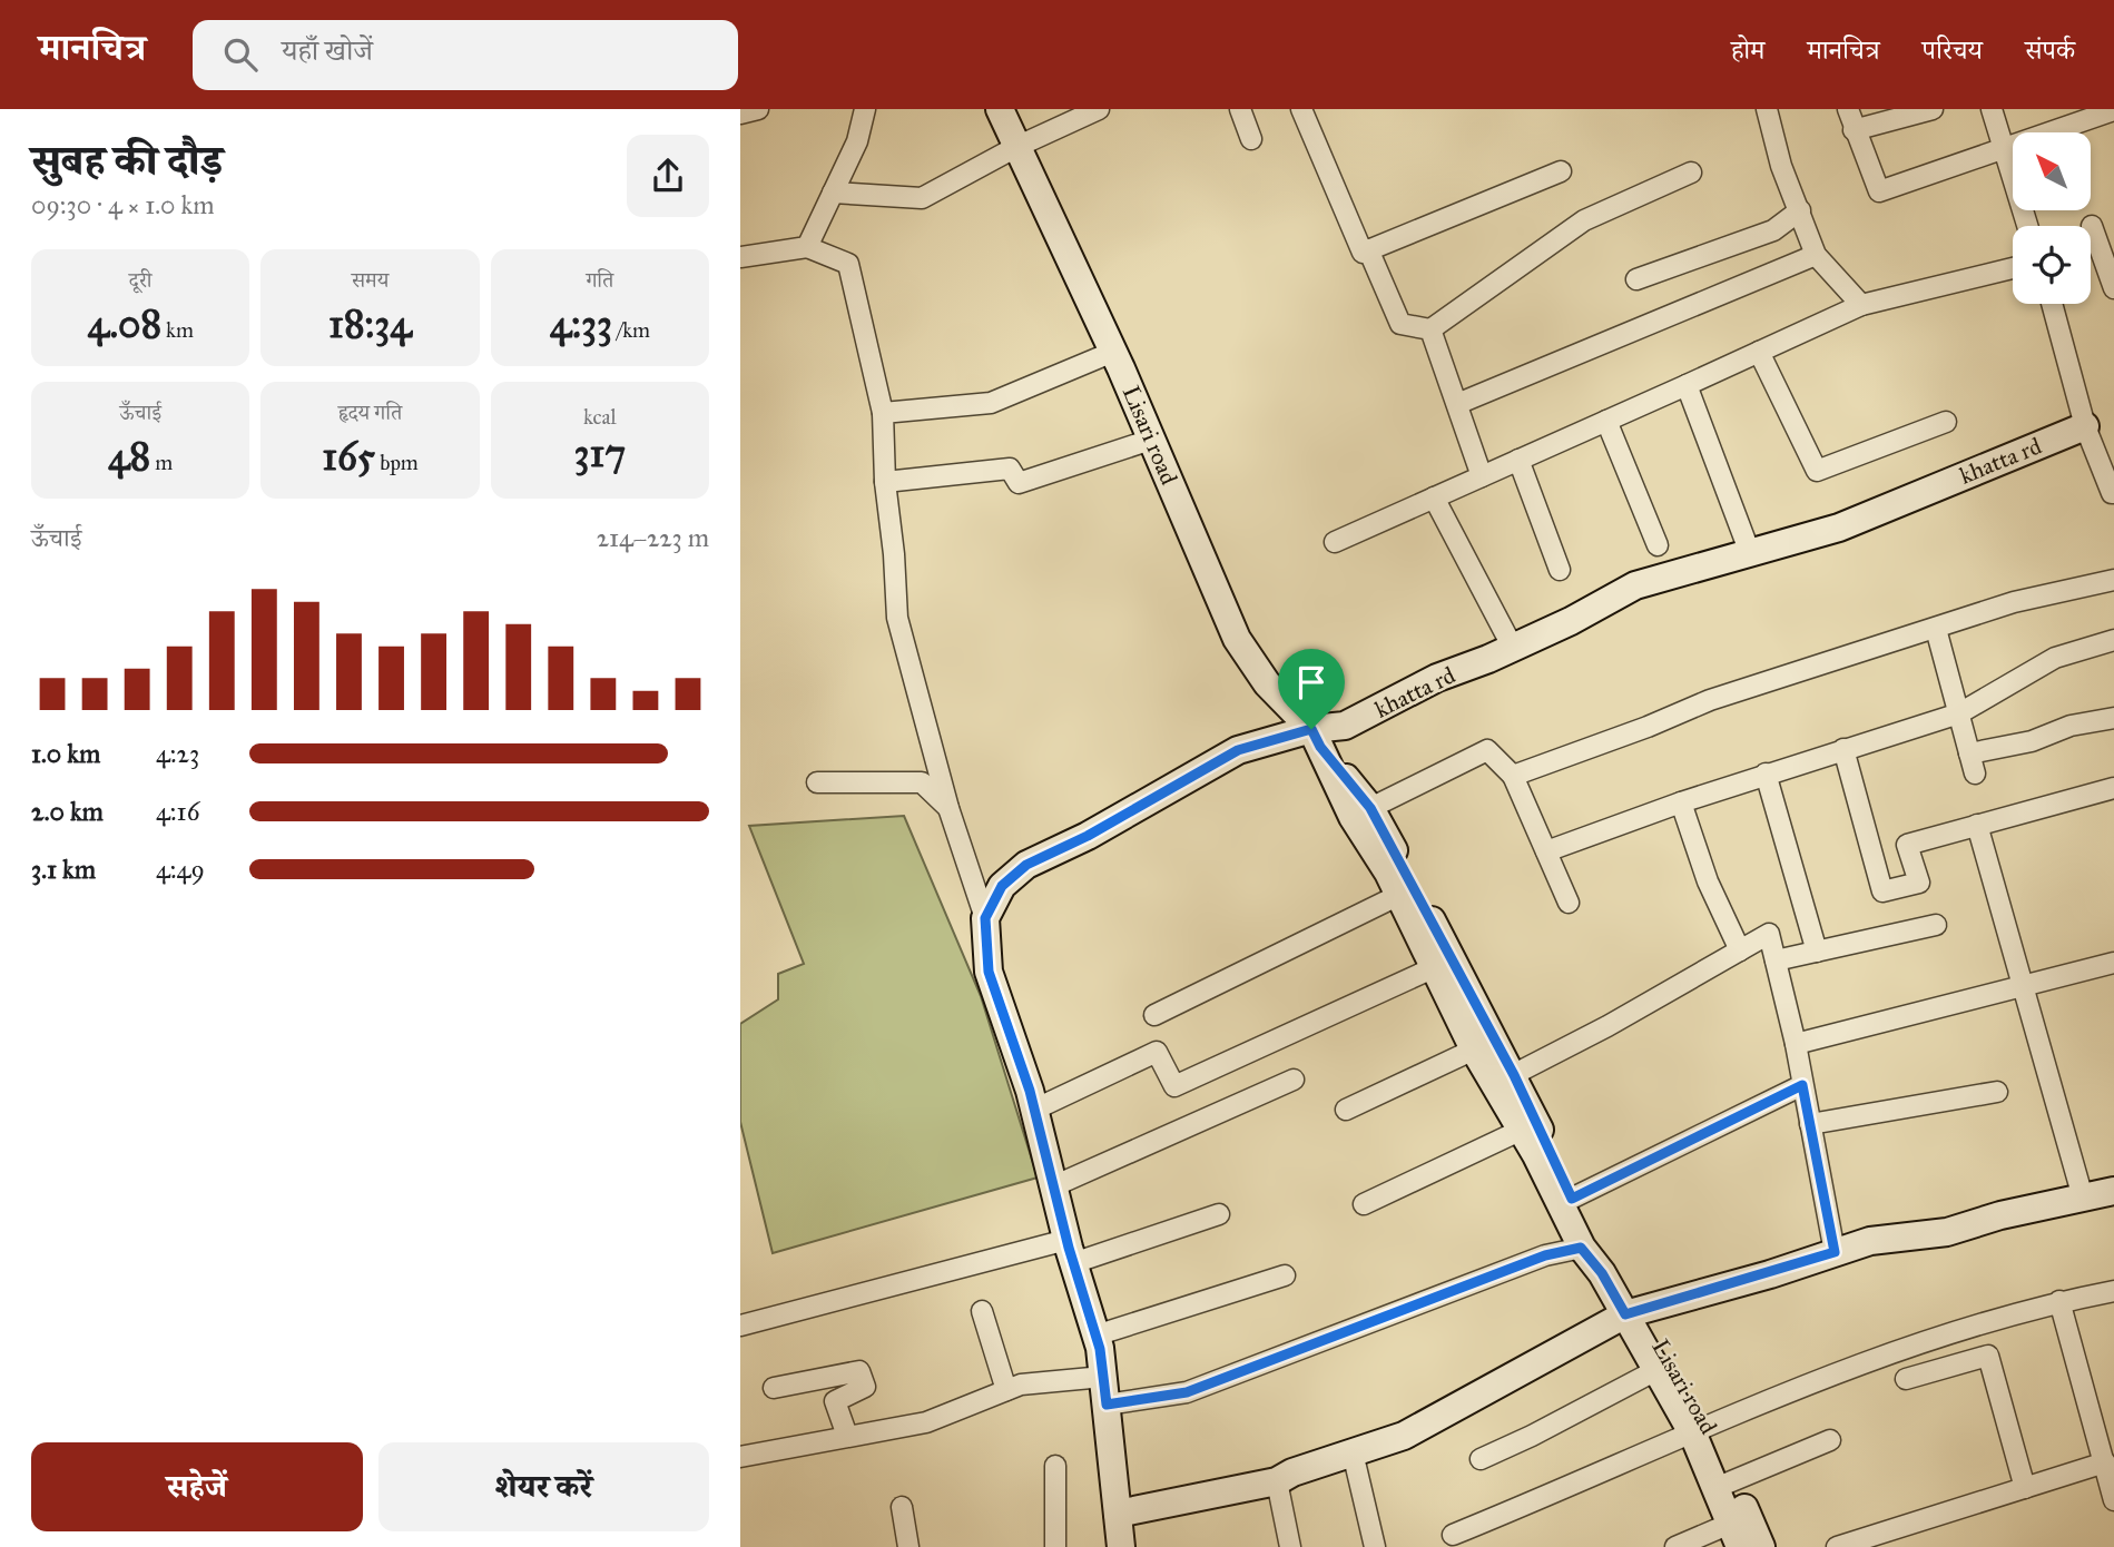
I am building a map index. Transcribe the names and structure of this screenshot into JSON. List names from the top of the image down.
{
  "streets": {
    "street": ["Lisari road", "khatta rd"]
  },
  "crossings": [
    ["Lisari road", "khatta rd"]
  ],
  "north": "top left",
  "page": {
    "header": "मानचित्र",
    "search": "यहाँ खोजें",
    "nav": [
      "होम",
      "मानचित्र",
      "परिचय",
      "संपर्क"
    ],
    "heading": ["सुबह की दौड़", "09:30 · 4 × 1.0 km"],
    "stats": [
      ["दूरी", "4.08 km"],
      ["समय", "18:34"],
      ["गति", "4:33 /km"],
      ["ऊँचाई", "48 m"],
      ["हृदय गति", "165 bpm"],
      ["kcal", "317"]
    ],
    "chart": ["ऊँचाई", "214–223 m"],
    "list": [
      {
        "name": "1.0 km",
        "note": "4:23"
      },
      {
        "name": "2.0 km",
        "note": "4:16"
      },
      {
        "name": "3.1 km",
        "note": "4:49"
      }
    ],
    "buttons": ["सहेजें", "शेयर करें"]
  }
}
